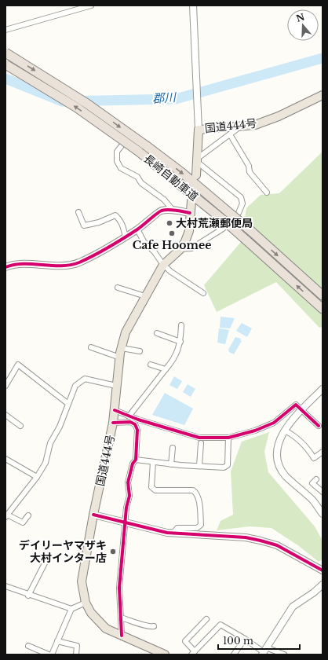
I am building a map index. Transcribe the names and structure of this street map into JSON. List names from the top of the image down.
{
  "streets": {
    "highway": ["国道444号", "長崎自動車道"]
  },
  "water": ["郡川"],
  "places": ["大村荒瀬郵便局", "Cafe Hoomee", "デイリーヤマザキ 大村インター店"],
  "scale_bar": "100 m",
  "north": "top"
}
